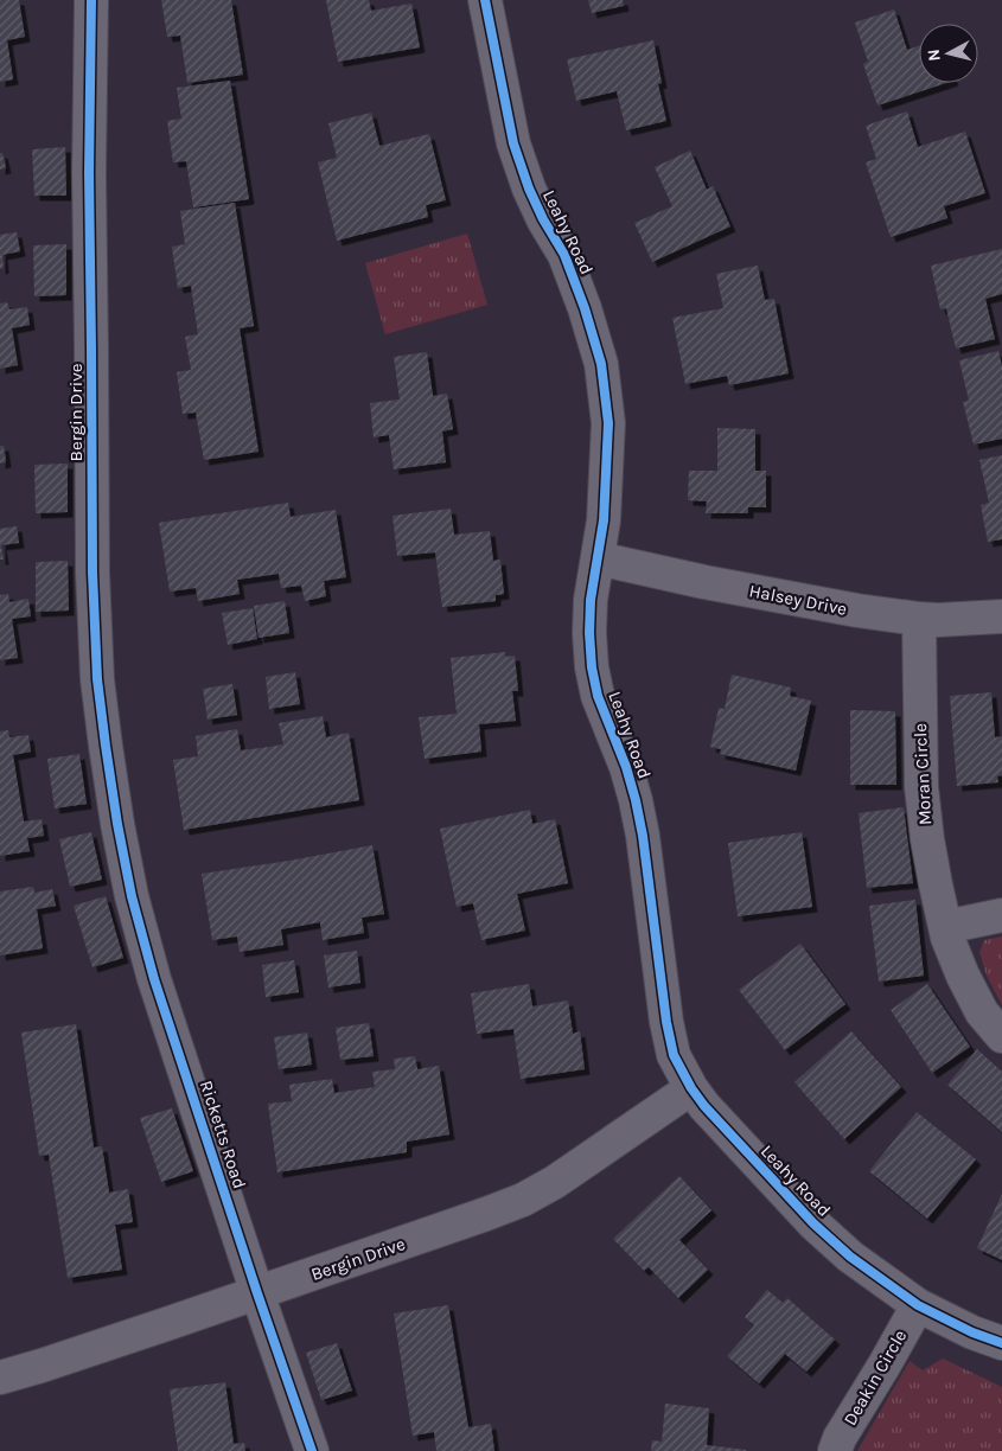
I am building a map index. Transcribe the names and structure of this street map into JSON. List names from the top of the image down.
{
  "streets": {
    "street": [
      "Leahy Road",
      "Bergin Drive",
      "Halsey Drive",
      "Moran Circle",
      "Ricketts Road",
      "Deakin Circle"
    ]
  },
  "crossings": [
    ["Leahy Road", "Bergin Drive"],
    ["Leahy Road", "Halsey Drive"],
    ["Leahy Road", "Deakin Circle"],
    ["Bergin Drive", "Ricketts Road"],
    ["Halsey Drive", "Moran Circle"]
  ],
  "north": "left"
}
